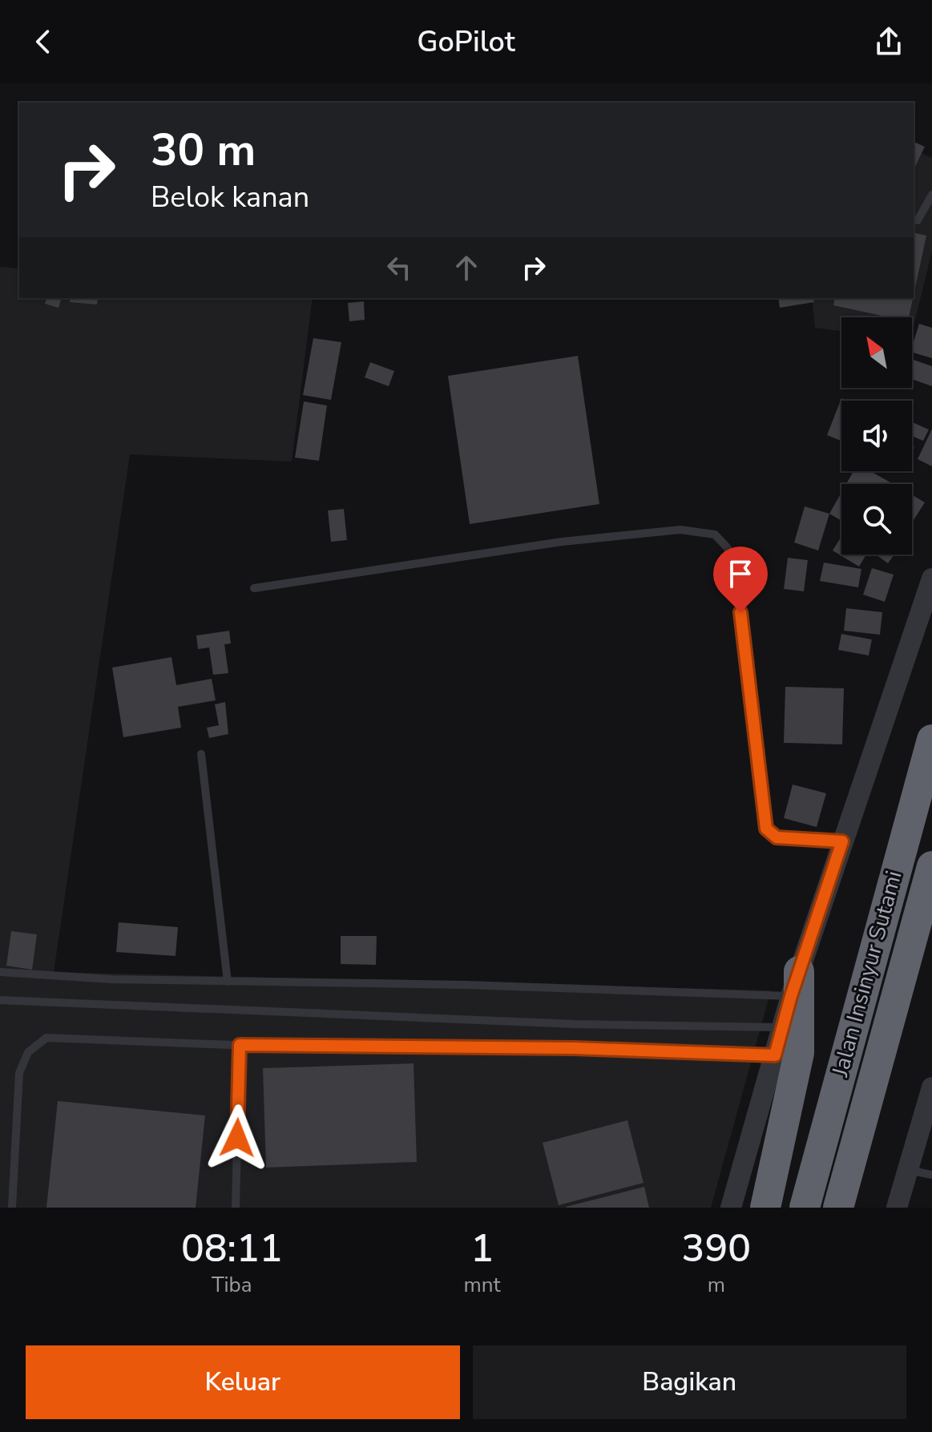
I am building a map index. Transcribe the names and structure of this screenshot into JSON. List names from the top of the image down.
{
  "streets": {
    "highway": ["Jalan Insinyur Sutami"]
  },
  "north": "top left",
  "page": {
    "header": "GoPilot",
    "turn": ["30 m", "Belok kanan"],
    "eta": [
      "08:11",
      "Tiba",
      "1",
      "mnt",
      "390",
      "m"
    ],
    "buttons": ["Keluar", "Bagikan"]
  }
}
